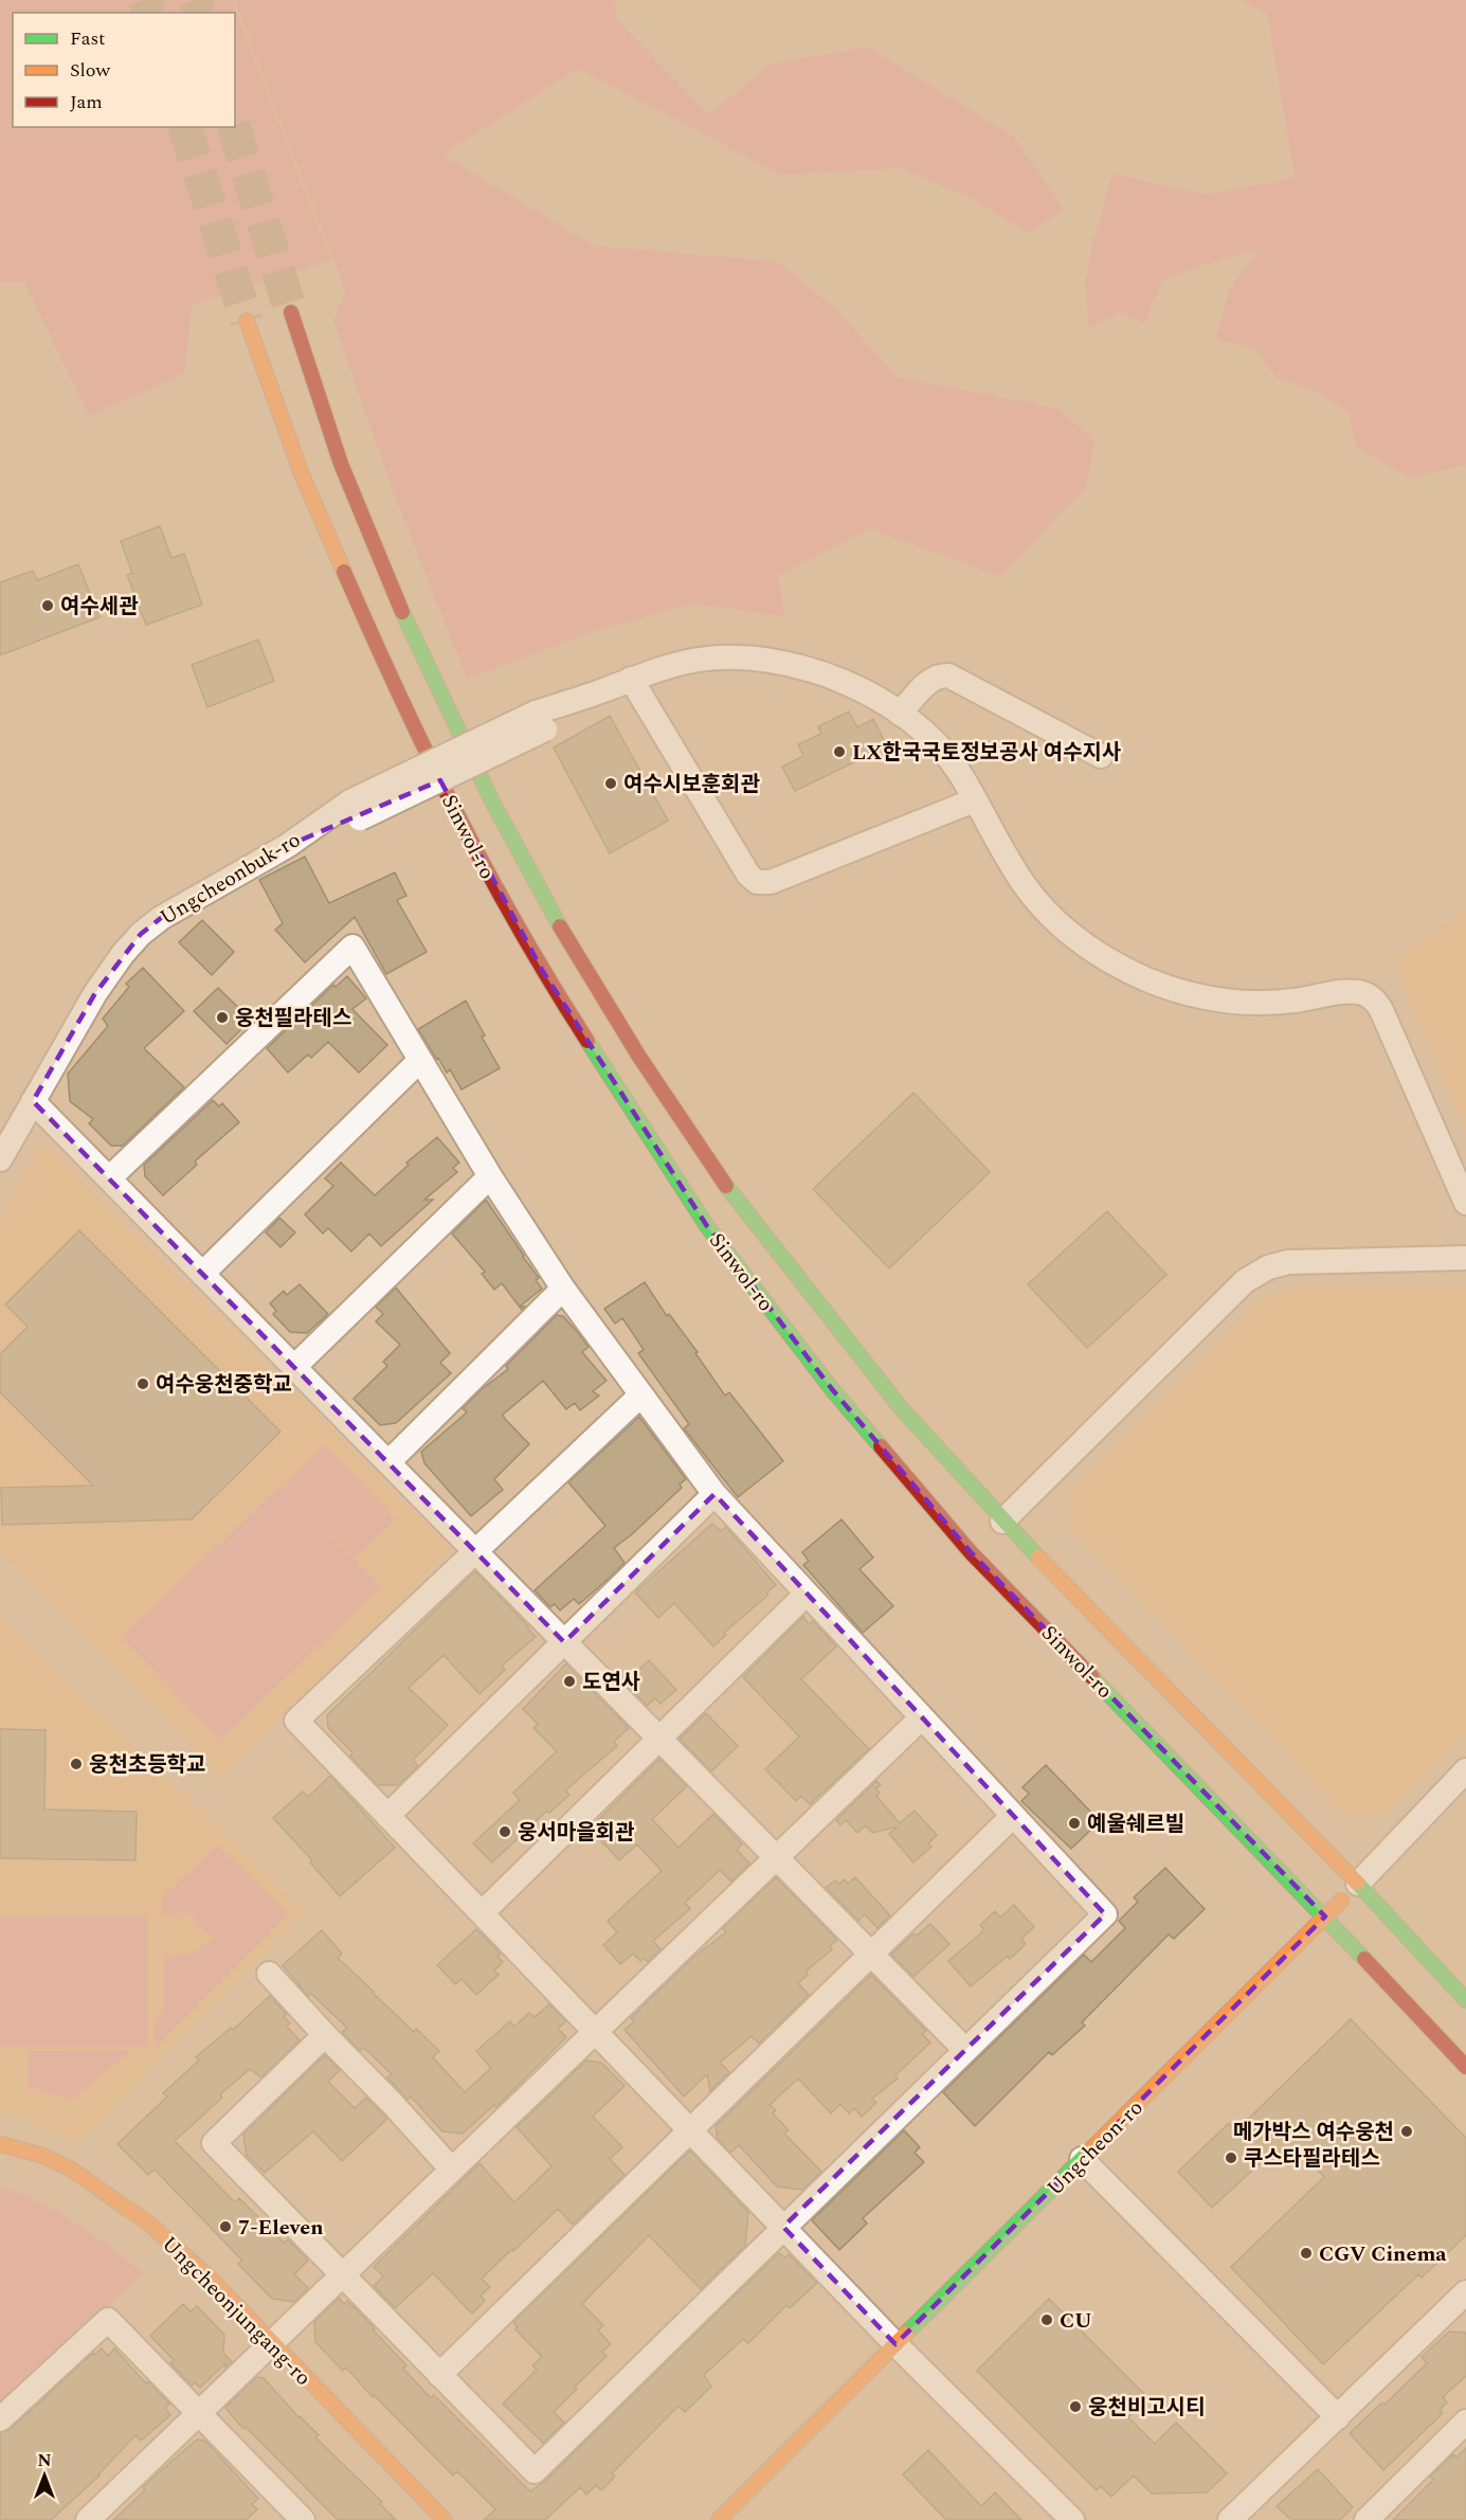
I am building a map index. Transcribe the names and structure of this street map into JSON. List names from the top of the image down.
{
  "streets": {
    "street": [
      "Sinwol-ro",
      "Ungcheonbuk-ro",
      "Ungcheon-ro",
      "Ungcheonjungang-ro"
    ]
  },
  "crossings": [
    ["Sinwol-ro", "Ungcheon-ro"]
  ],
  "places": [
    "여수세관",
    "LX한국국토정보공사 여수지사",
    "여수시보훈회관",
    "웅천필라테스",
    "여수웅천중학교",
    "도연사",
    "웅천초등학교",
    "예울쉐르빌",
    "웅서마을회관",
    "메가박스 여수웅천",
    "쿠스타필라테스",
    "7-Eleven",
    "CGV Cinema",
    "CU",
    "웅천비고시티"
  ],
  "legend": ["Fast", "Slow", "Jam"],
  "north": "top"
}
